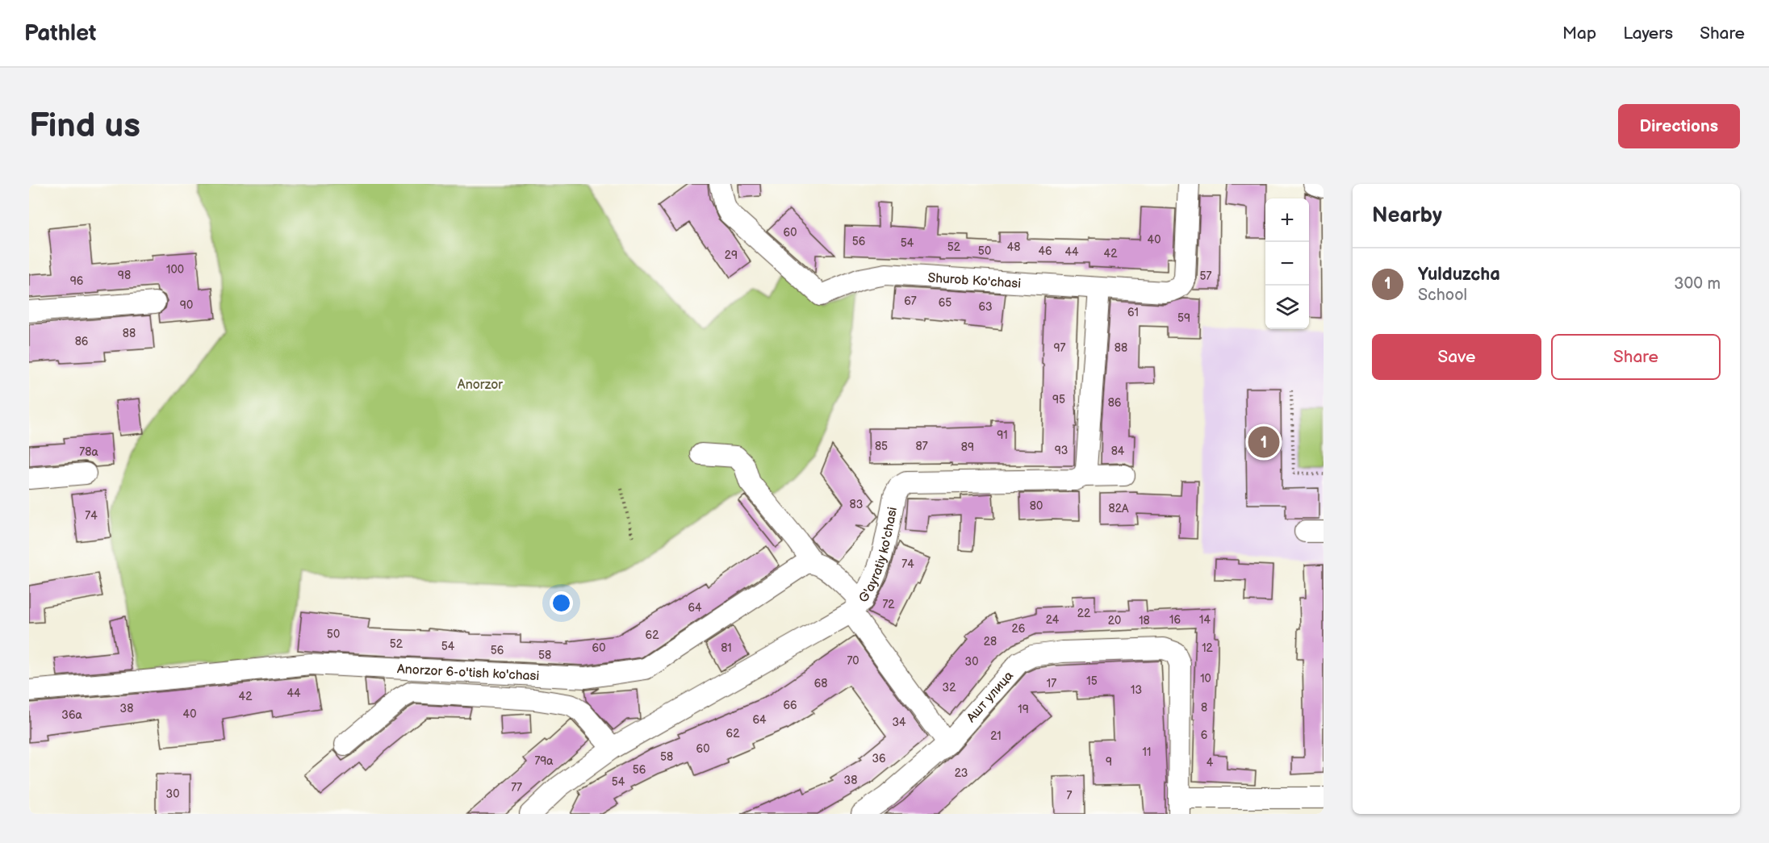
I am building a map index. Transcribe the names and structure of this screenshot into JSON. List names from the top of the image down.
{
  "streets": {
    "street": [
      "Shurob Ko'chasi",
      "G'ayratiy ko'chasi",
      "Anorzor 6-o'tish ko'chasi",
      "Ашт улица"
    ]
  },
  "parks": ["Anorzor"],
  "house_numbers": [
    "60",
    "40",
    "56",
    "54",
    "52",
    "48",
    "50",
    "46",
    "44",
    "42",
    "29",
    "100",
    "98",
    "57",
    "96",
    "67",
    "65",
    "90",
    "63",
    "61",
    "59",
    "88",
    "86",
    "97",
    "88",
    "95",
    "86",
    "91",
    "85",
    "87",
    "89",
    "93",
    "84",
    "78а",
    "83",
    "80",
    "82A",
    "74",
    "74",
    "72",
    "64",
    "22",
    "24",
    "16",
    "14",
    "20",
    "18",
    "26",
    "50",
    "62",
    "28",
    "52",
    "54",
    "60",
    "81",
    "12",
    "56",
    "58",
    "70",
    "30",
    "10",
    "15",
    "68",
    "17",
    "32",
    "13",
    "44",
    "42",
    "66",
    "8",
    "38",
    "19",
    "40",
    "36а",
    "64",
    "34",
    "62",
    "6",
    "21",
    "60",
    "11",
    "58",
    "36",
    "79а",
    "9",
    "4",
    "56",
    "23",
    "38",
    "54",
    "77",
    "30",
    "7"
  ],
  "page": {
    "header": "Pathlet",
    "nav": ["Map", "Layers", "Share"],
    "buttons": [
      "Directions",
      ["Save", "Share"]
    ],
    "title": "Find us",
    "heading": "Nearby",
    "map_buttons": ["+", "−"],
    "list": [
      {
        "mark": "1",
        "name": "Yulduzcha",
        "note": "School",
        "value": "300 m"
      }
    ],
    "pins": "1"
  }
}
